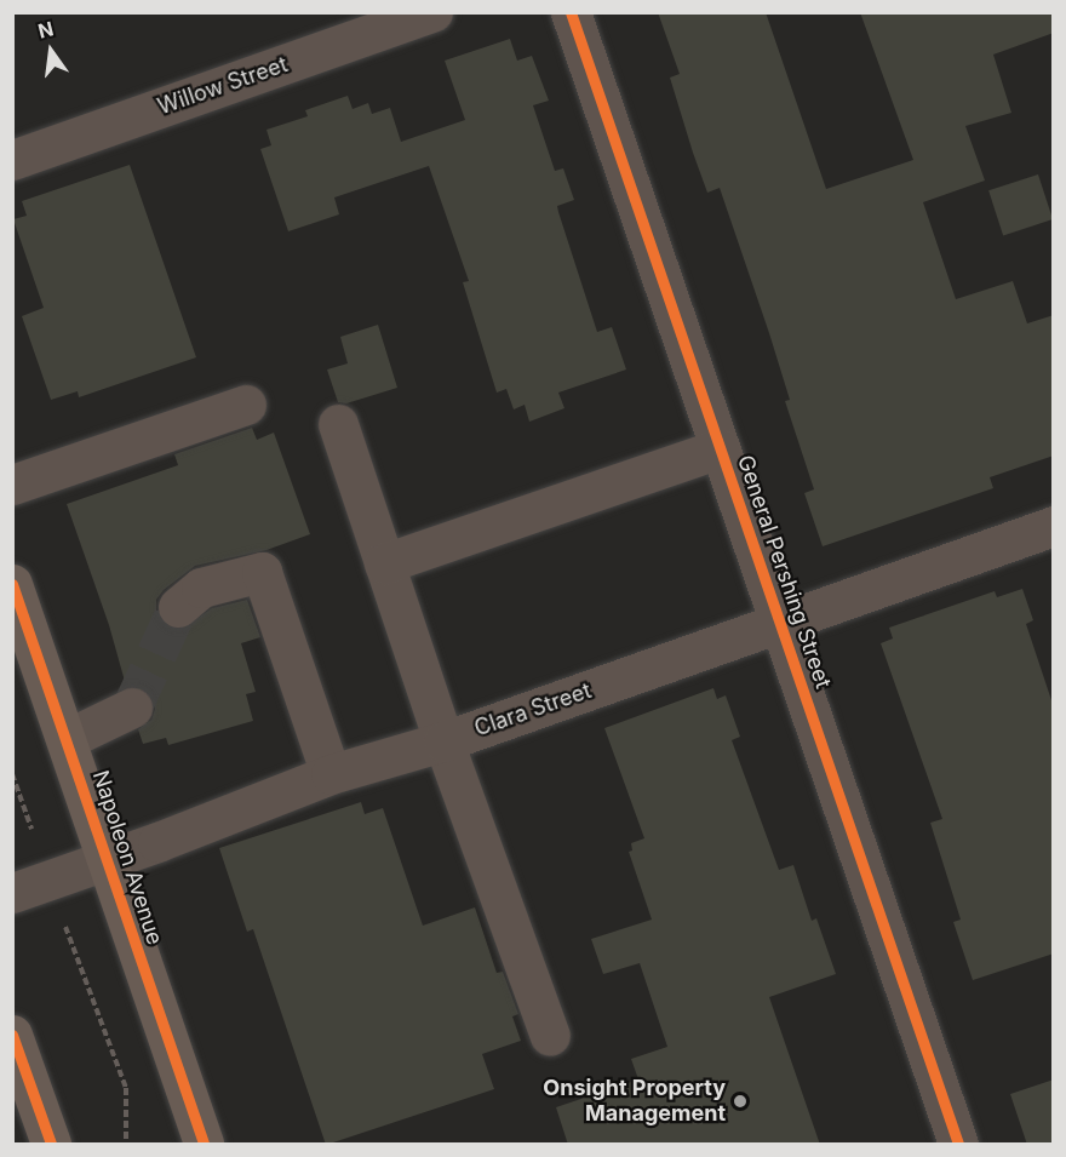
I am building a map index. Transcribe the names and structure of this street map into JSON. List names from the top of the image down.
{
  "streets": {
    "main road": ["Napoleon Avenue"],
    "street": ["Willow Street", "General Pershing Street", "Clara Street"]
  },
  "crossings": [
    ["General Pershing Street", "Clara Street"],
    ["Clara Street", "Napoleon Avenue"]
  ],
  "places": ["Onsight Property Management"],
  "north": "top"
}
